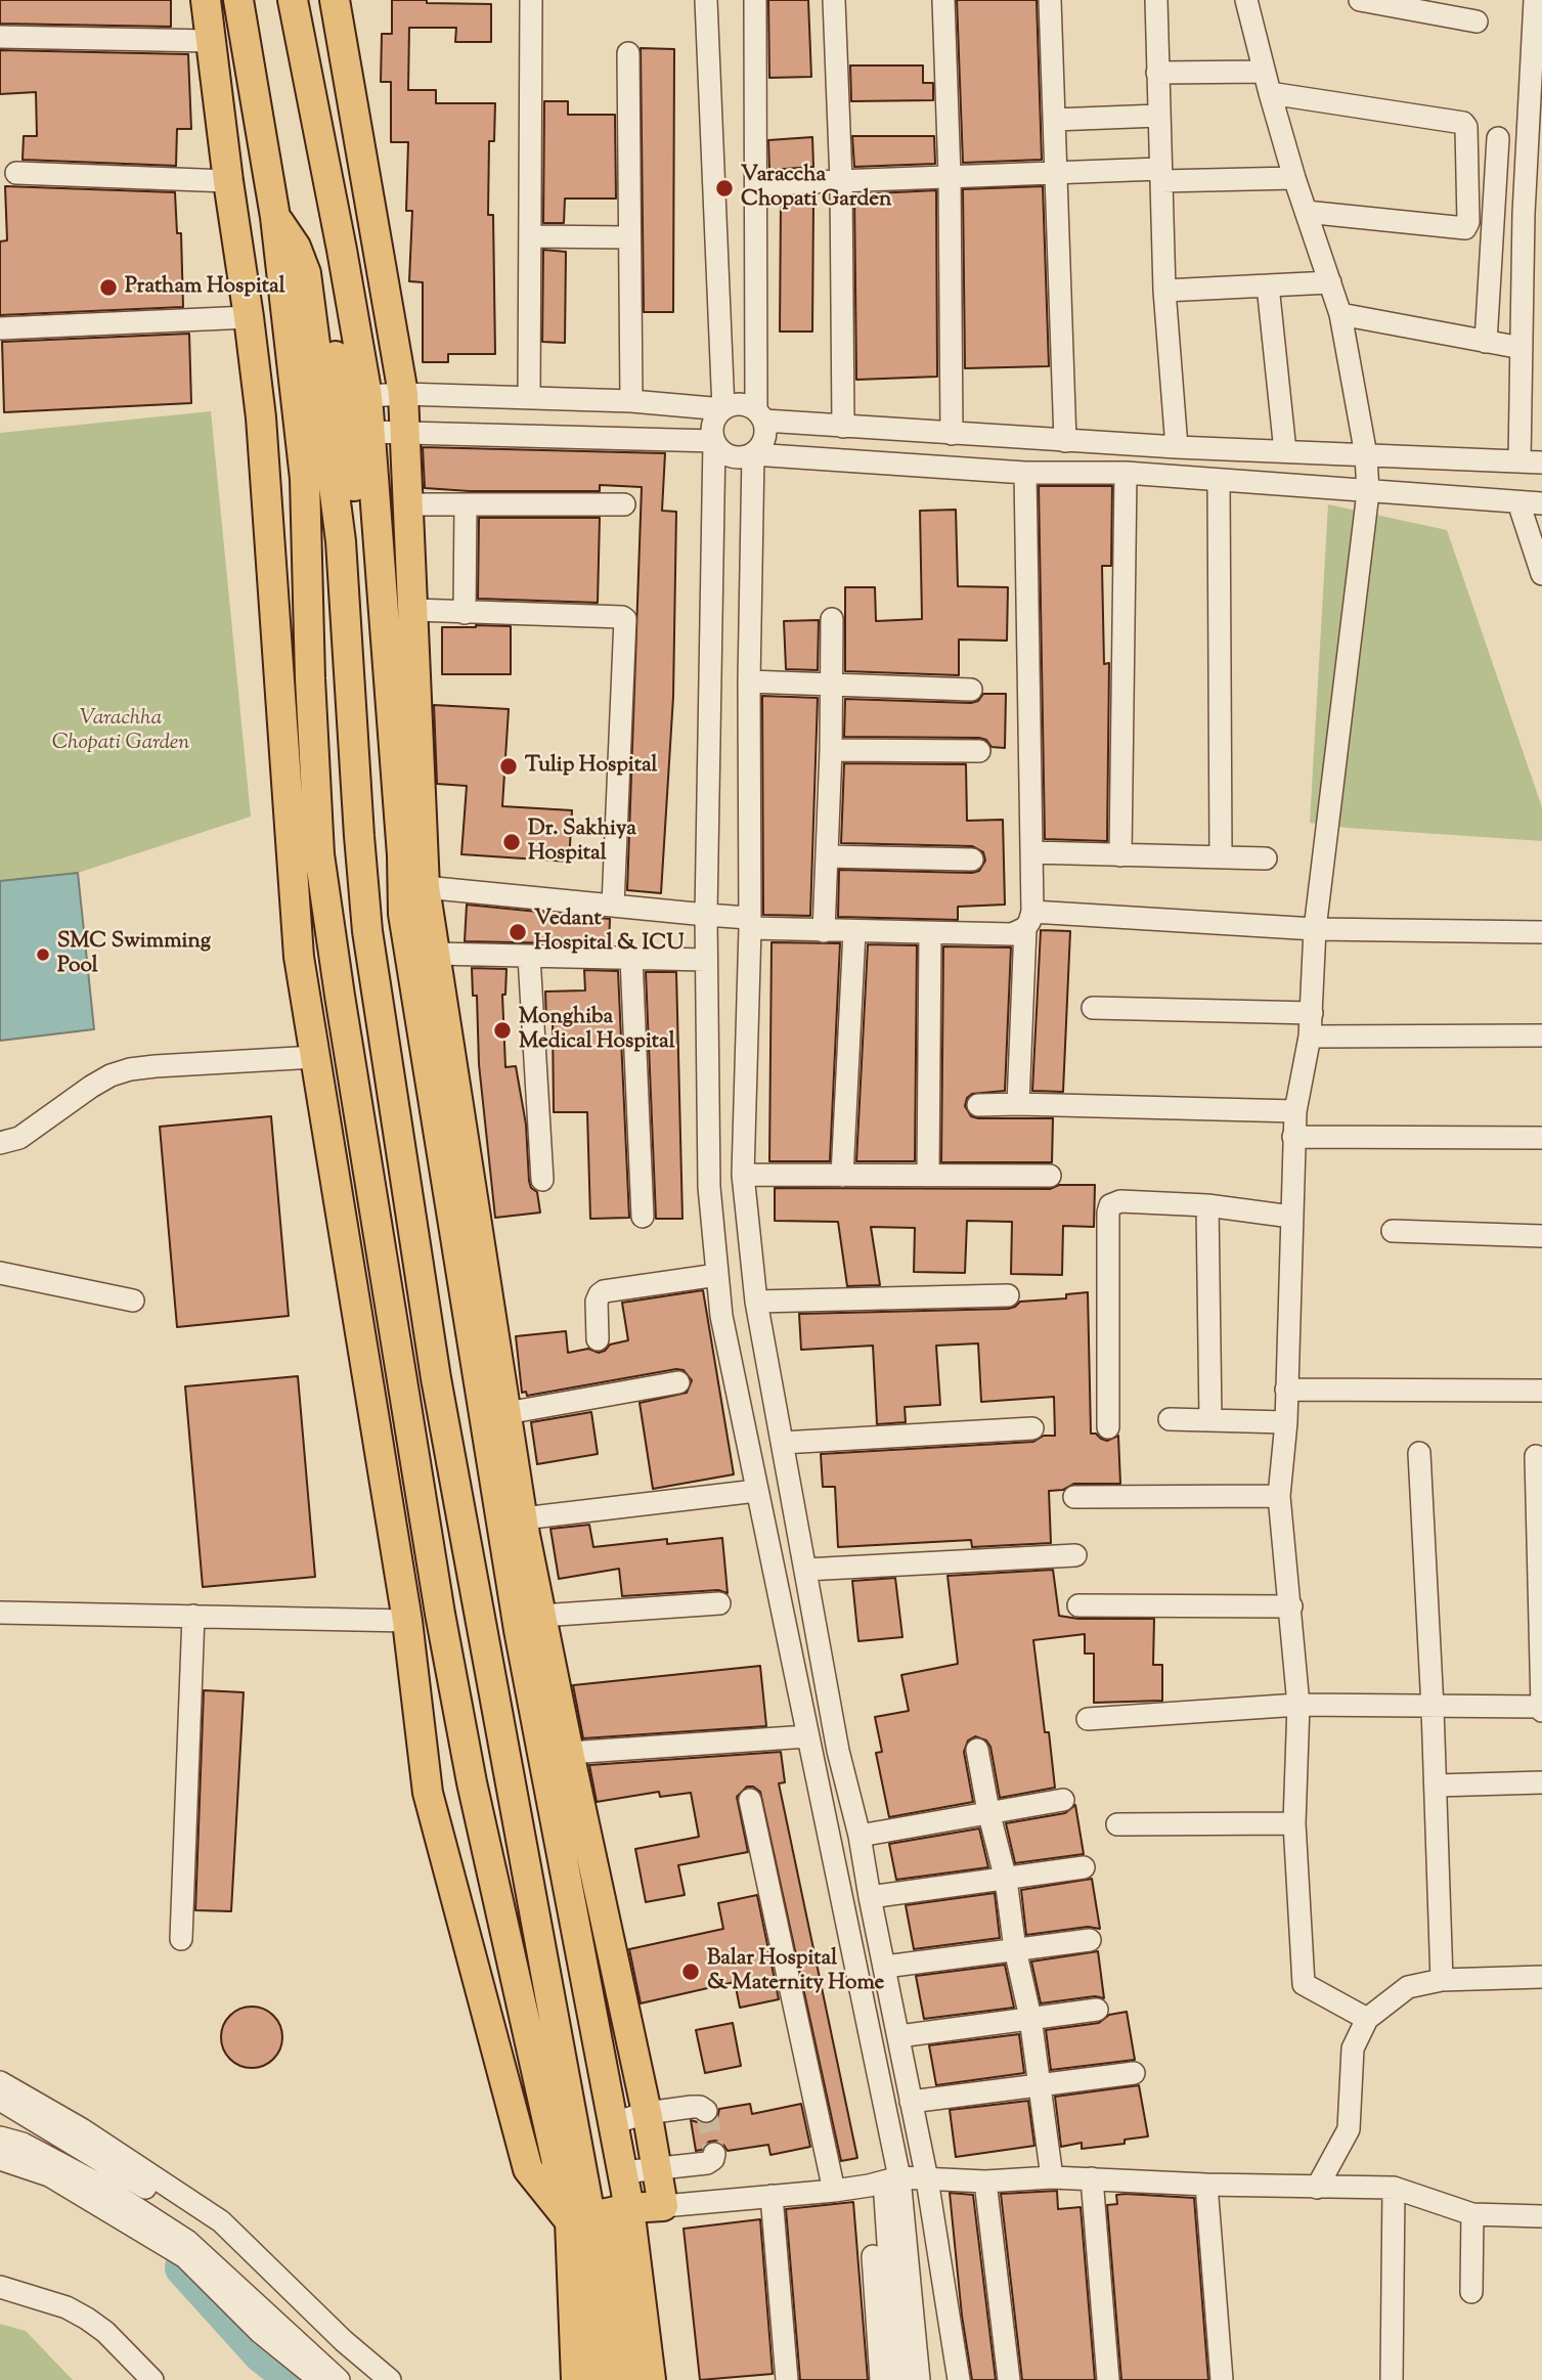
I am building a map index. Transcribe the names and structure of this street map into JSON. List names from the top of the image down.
{
  "parks": ["Varachha Chopati Garden"],
  "places": [
    "Varaccha Chopati Garden",
    "Pratham Hospital",
    "Tulip Hospital",
    "Dr. Sakhiya Hospital",
    "Vedant Hospital & ICU",
    "SMC Swimming Pool",
    "Monghiba Medical Hospital",
    "Balar Hospital & Maternity Home"
  ]
}
